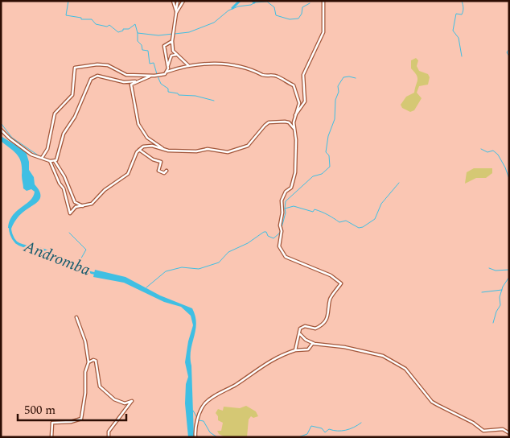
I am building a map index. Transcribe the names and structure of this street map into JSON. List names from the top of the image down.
{
  "water": ["Andromba"],
  "scale_bar": "500 m"
}
